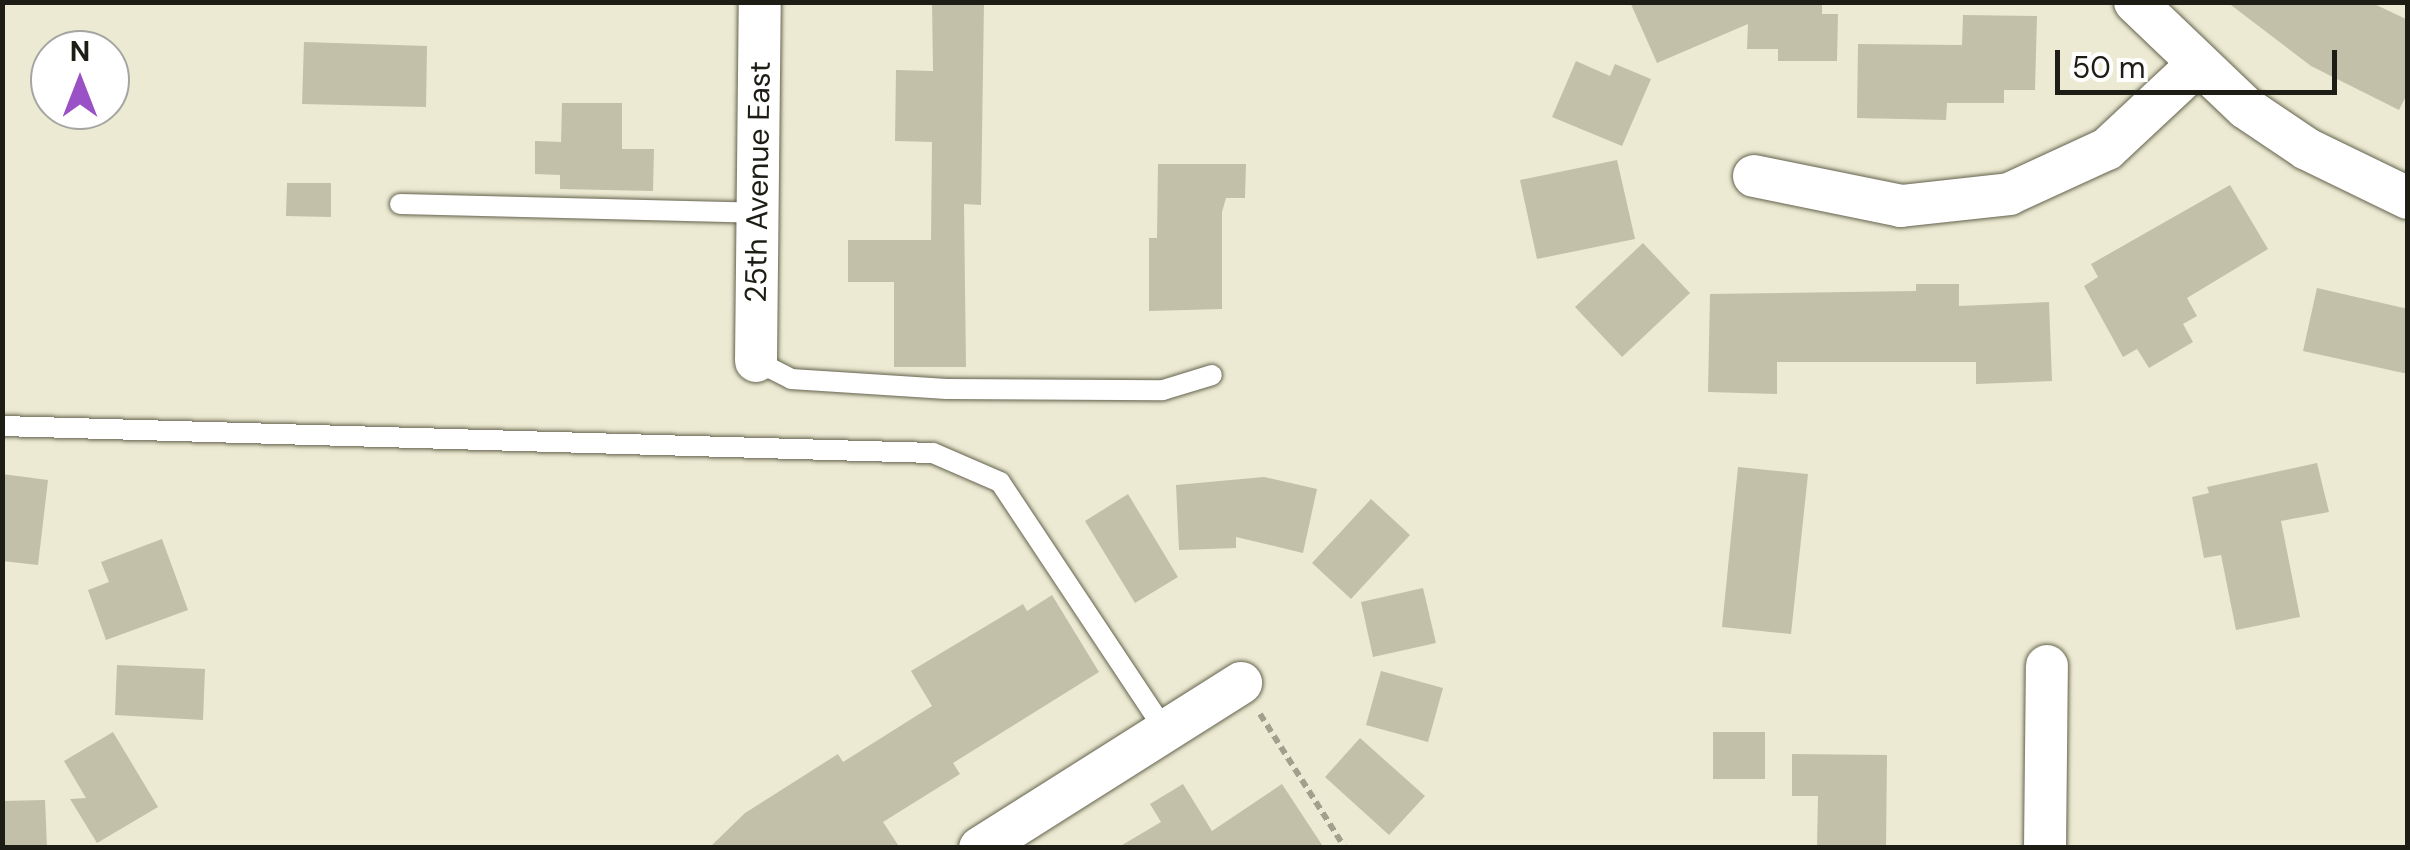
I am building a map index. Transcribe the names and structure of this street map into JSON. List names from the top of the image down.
{
  "streets": {
    "street": ["25th Avenue East"]
  },
  "scale_bar": "50 m",
  "north": "top"
}
